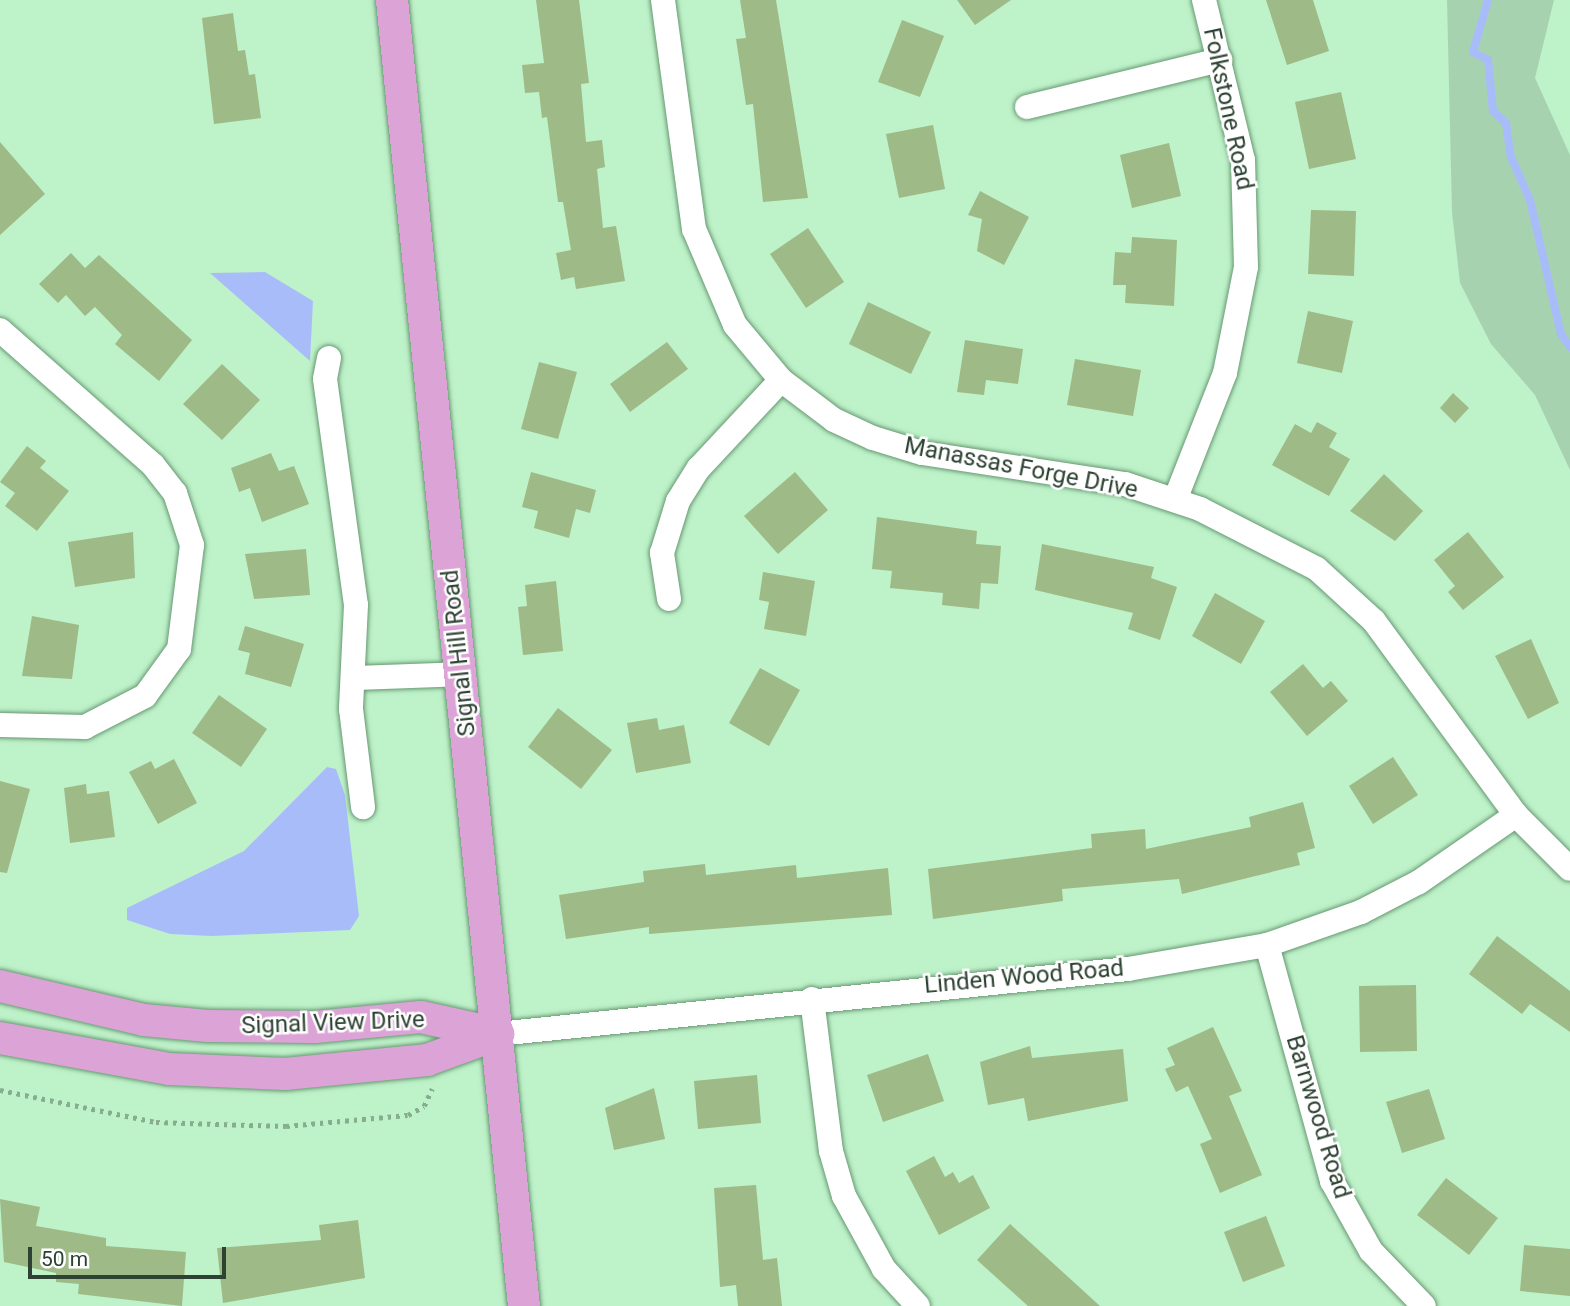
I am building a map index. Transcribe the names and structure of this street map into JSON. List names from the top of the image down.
{
  "streets": {
    "main road": ["Signal Hill Road", "Signal View Drive"],
    "street": [
      "Folkstone Road",
      "Manassas Forge Drive",
      "Linden Wood Road",
      "Barnwood Road"
    ]
  },
  "crossings": [
    ["Folkstone Road", "Manassas Forge Drive"],
    ["Manassas Forge Drive", "Linden Wood Road"],
    ["Signal Hill Road", "Linden Wood Road"],
    ["Signal Hill Road", "Signal View Drive"],
    ["Linden Wood Road", "Signal View Drive"],
    ["Linden Wood Road", "Barnwood Road"]
  ],
  "scale_bar": "50 m"
}
